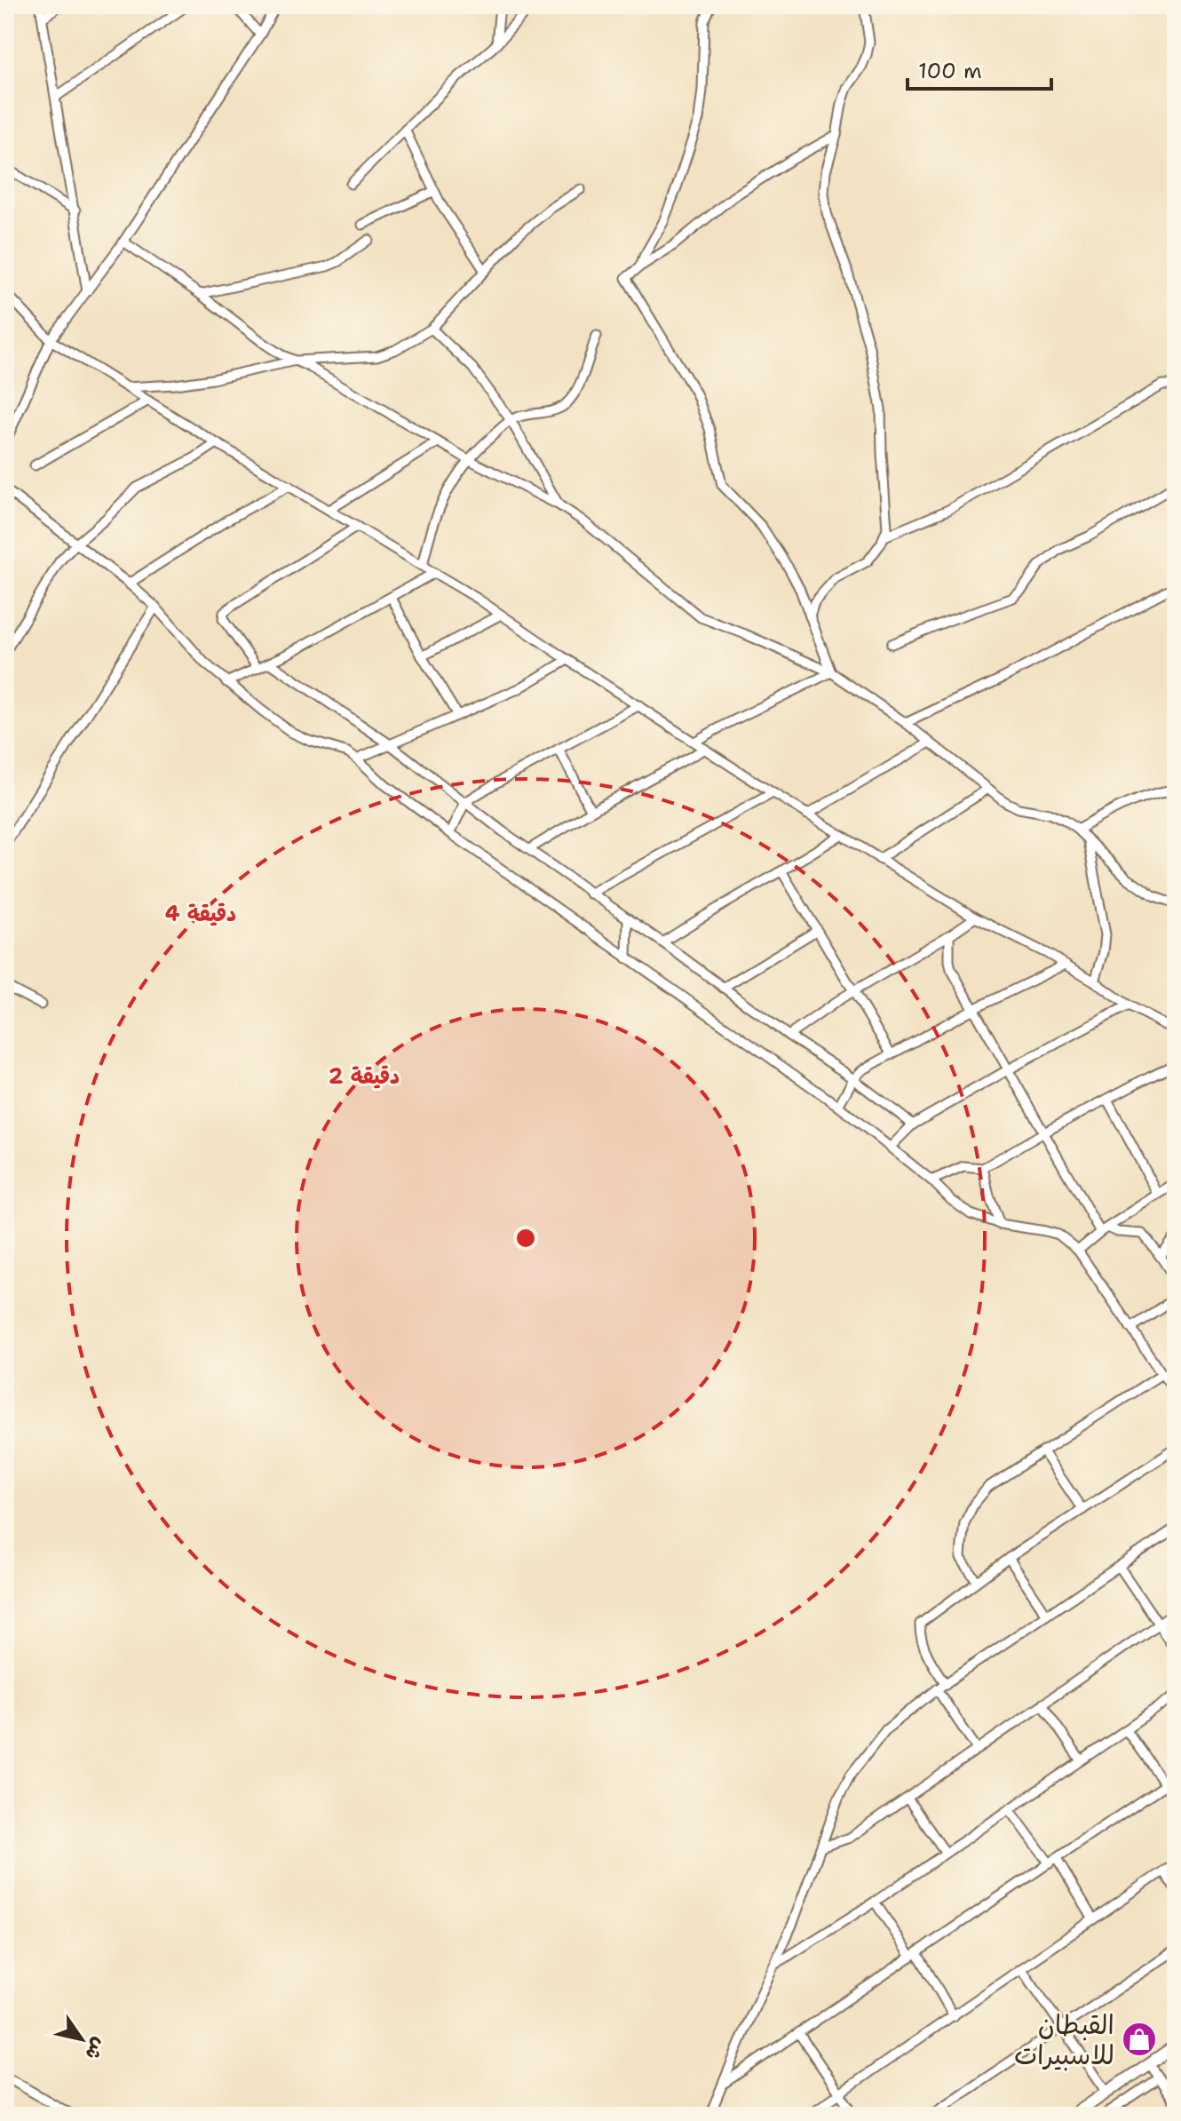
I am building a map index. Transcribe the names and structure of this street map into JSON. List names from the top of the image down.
{
  "places": {
    "shop": ["القبطان للاسبيرات"]
  },
  "scale_bar": "100 m",
  "north": "bottom right",
  "rings": ["4 دقيقة", "2 دقيقة"]
}
